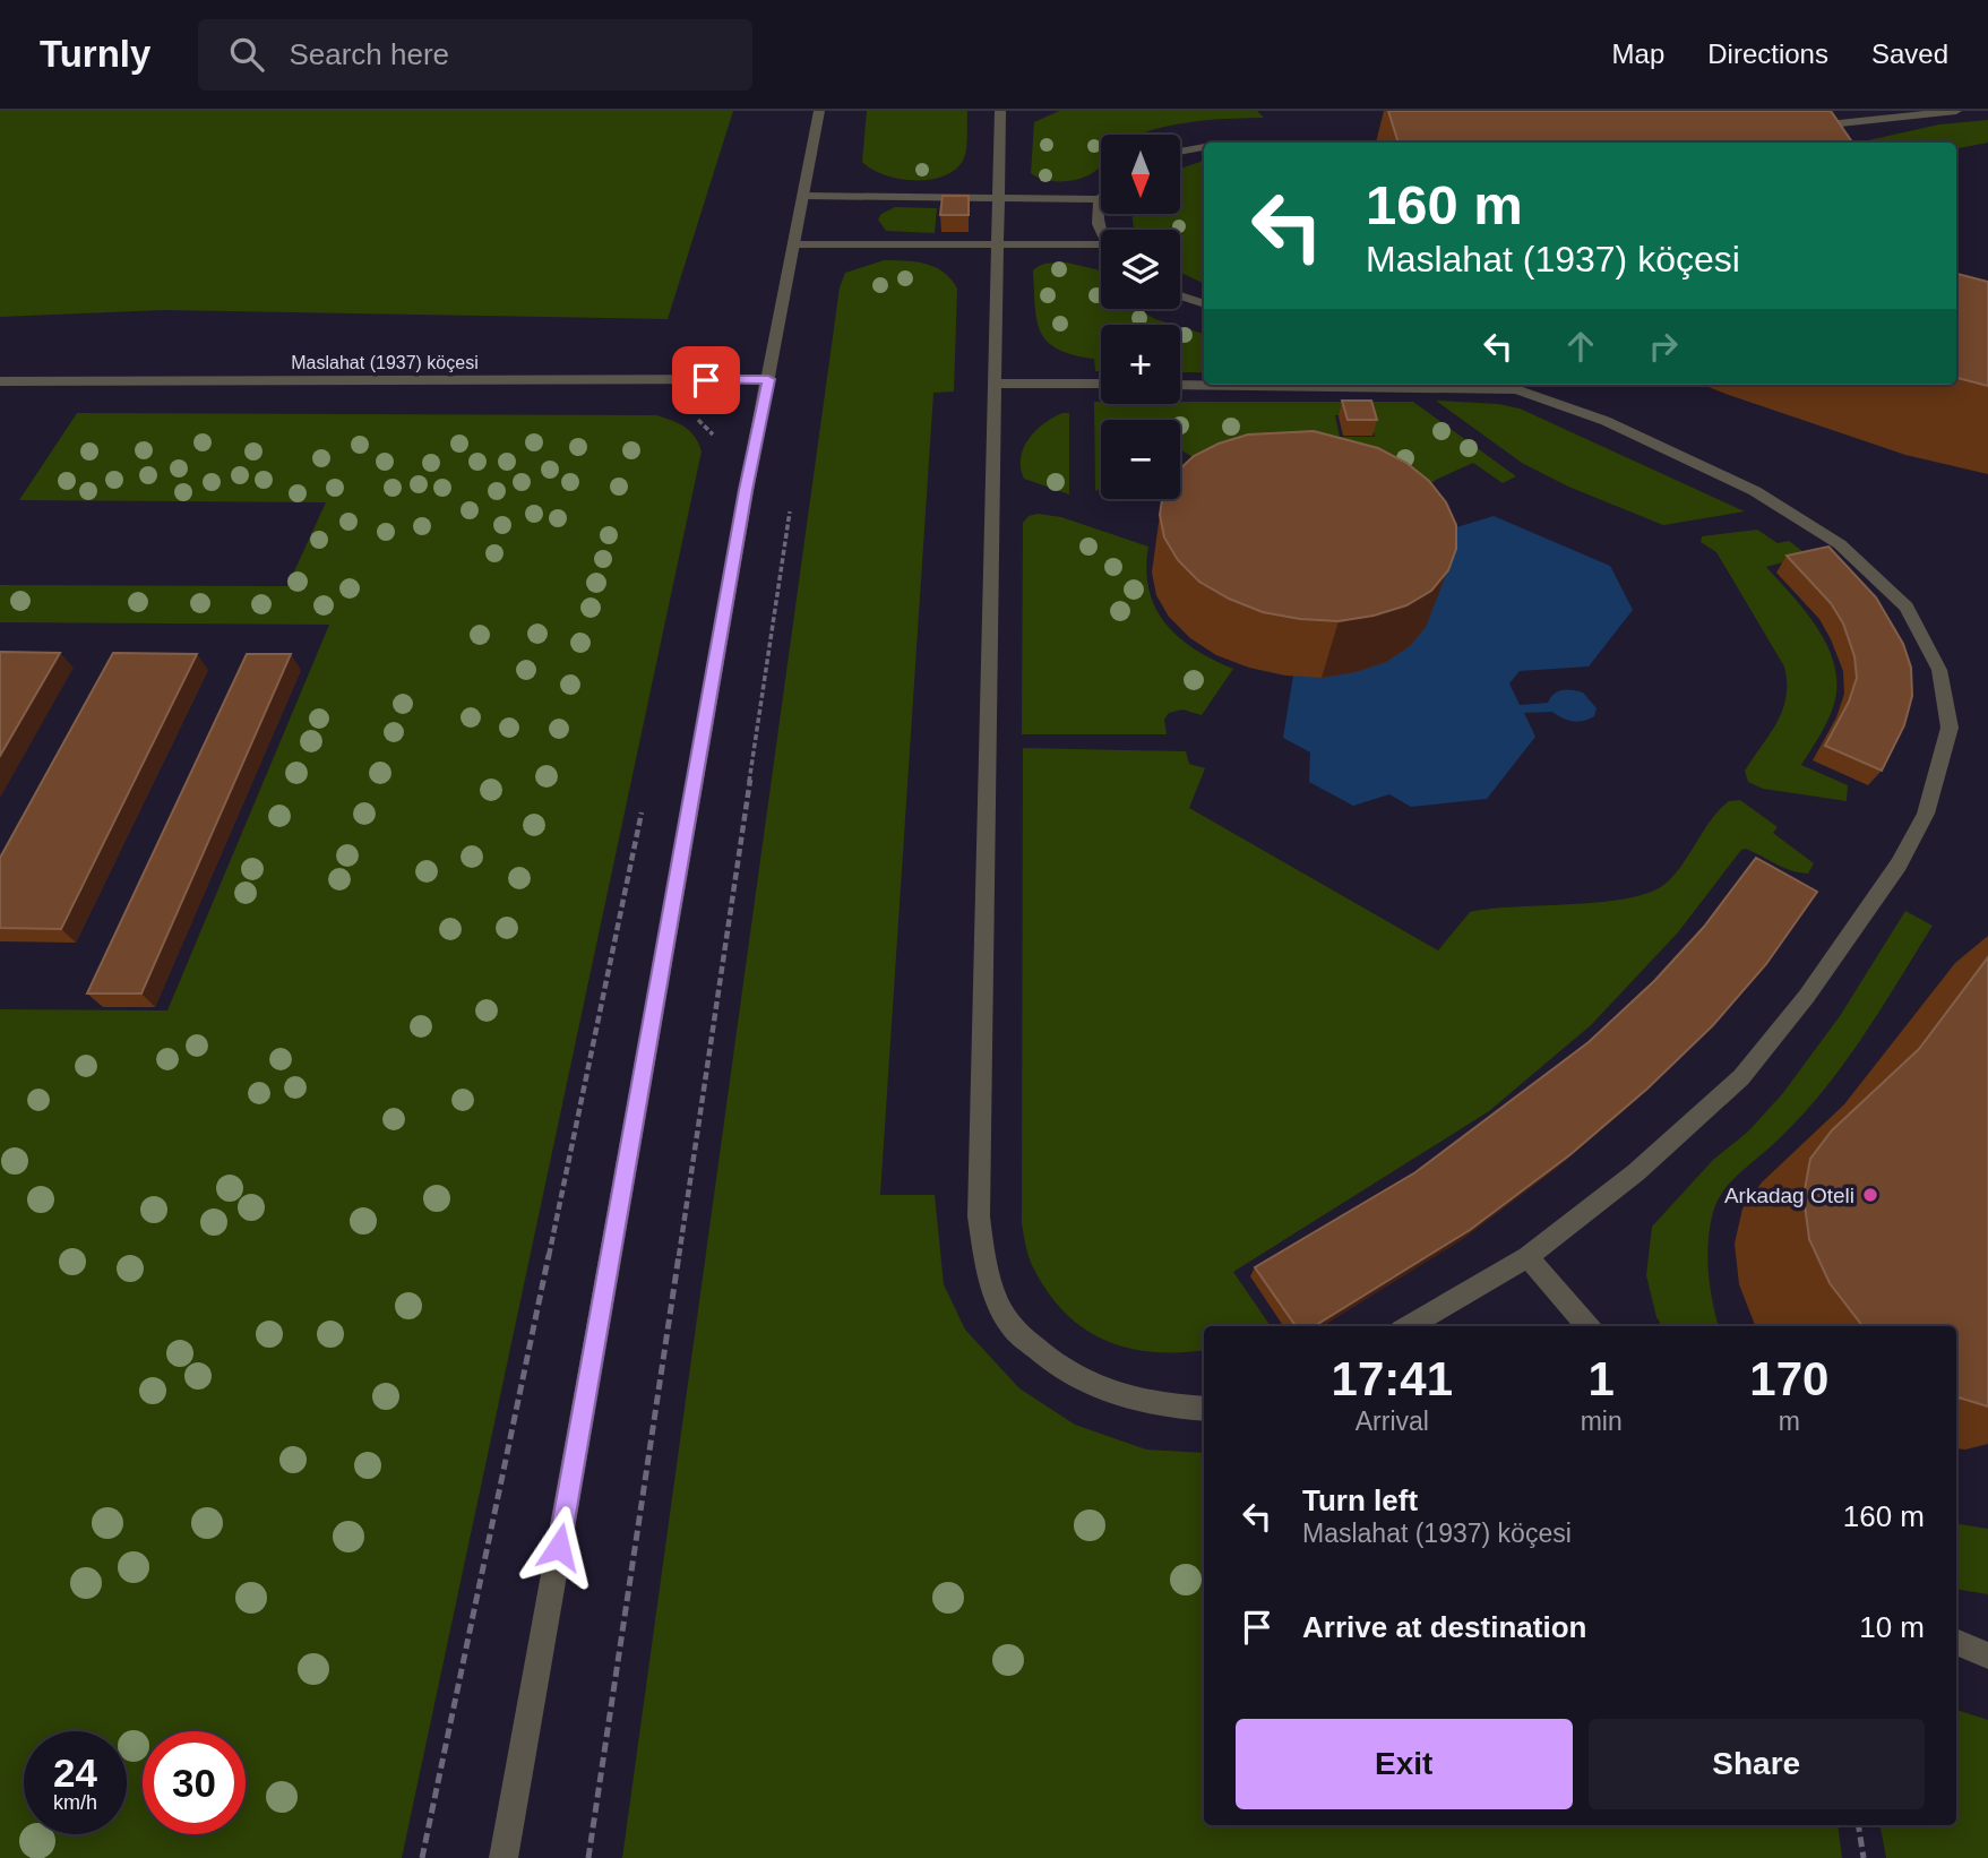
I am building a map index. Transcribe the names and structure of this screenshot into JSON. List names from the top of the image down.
{
  "streets": {
    "street": ["Maslahat (1937) köçesi"]
  },
  "places": ["Arkadag Oteli"],
  "north": "bottom",
  "page": {
    "header": "Turnly",
    "search": "Search here",
    "nav": ["Map", "Directions", "Saved"],
    "map_buttons": ["+", "−"],
    "turn": ["160 m", "Maslahat (1937) köçesi"],
    "eta": [
      "17:41",
      "Arrival",
      "1",
      "min",
      "170",
      "m"
    ],
    "list": [
      {
        "name": "Turn left",
        "note": "Maslahat (1937) köçesi",
        "value": "160 m"
      },
      {
        "name": "Arrive at destination",
        "value": "10 m"
      }
    ],
    "buttons": ["Exit", "Share"],
    "speed": "24 km/h",
    "limit": "30"
  }
}
